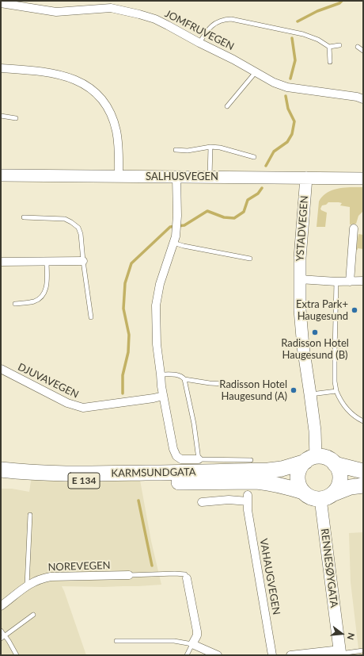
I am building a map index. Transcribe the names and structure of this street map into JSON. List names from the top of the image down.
{
  "streets": {
    "highway": ["KARMSUNDGATA", "E 134"],
    "street": [
      "JOMFRUVEGEN",
      "SALHUSVEGEN",
      "YSTADVEGEN",
      "DJUVAVEGEN",
      "NOREVEGEN",
      "RENNESØYGATA",
      "VAHAUGVEGEN"
    ]
  },
  "crossings": [
    ["SALHUSVEGEN", "YSTADVEGEN"],
    ["YSTADVEGEN", "KARMSUNDGATA"],
    ["YSTADVEGEN", "E 134"],
    ["YSTADVEGEN", "RENNESØYGATA"],
    ["KARMSUNDGATA", "E 134"],
    ["KARMSUNDGATA", "RENNESØYGATA"],
    ["E 134", "RENNESØYGATA"]
  ],
  "places": ["Extra Park+ Haugesund", "Radisson Hotel Haugesund (B)", "Radisson Hotel Haugesund (A)"],
  "north": "right"
}
